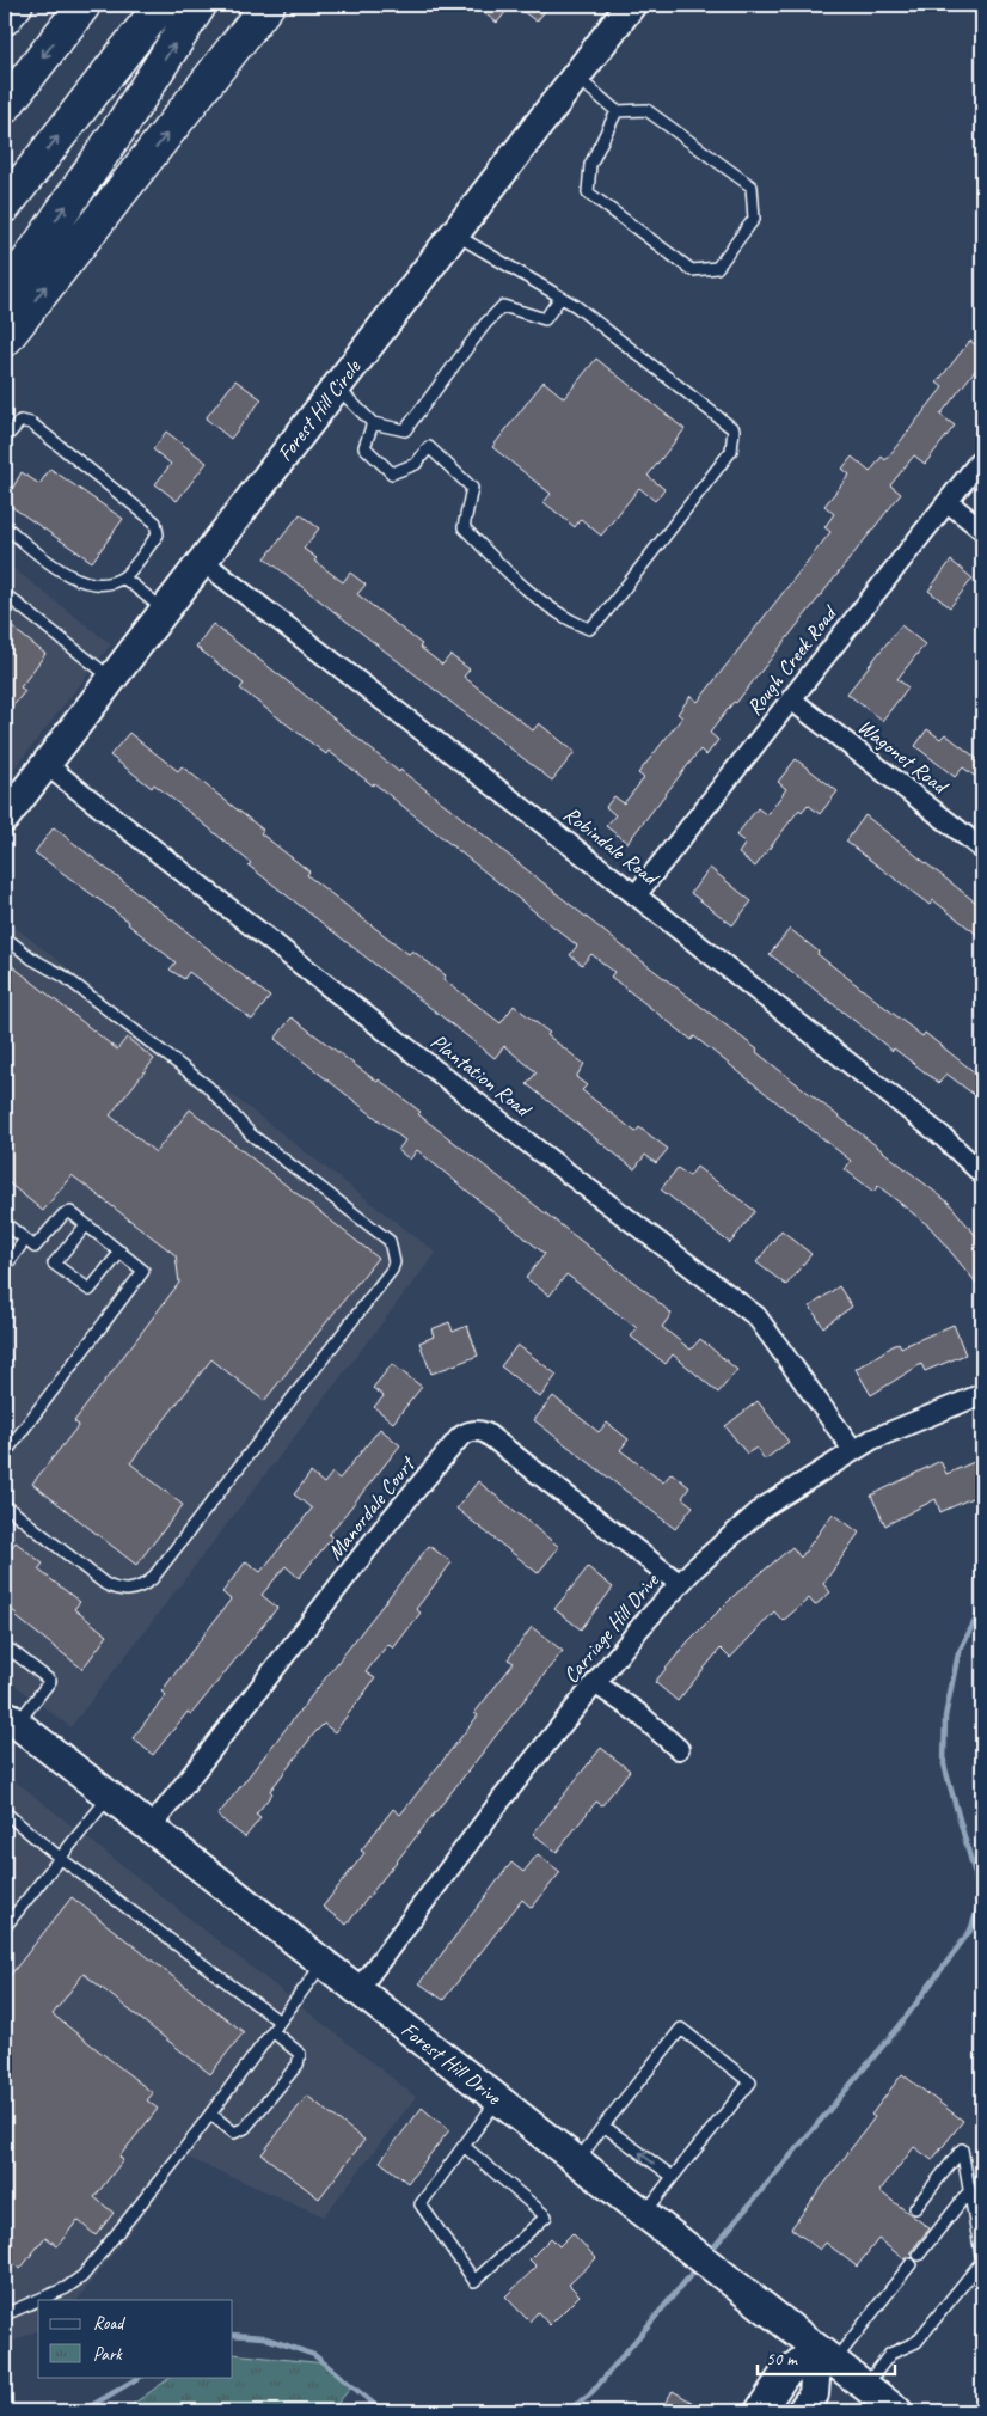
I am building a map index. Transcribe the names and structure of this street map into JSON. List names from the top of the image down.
{
  "streets": {
    "street": [
      "Forest Hill Circle",
      "Rough Creek Road",
      "Wagonet Road",
      "Robindale Road",
      "Plantation Road",
      "Manordale Court",
      "Carriage Hill Drive",
      "Forest Hill Drive"
    ]
  },
  "crossings": [
    ["Forest Hill Circle", "Robindale Road"],
    ["Forest Hill Circle", "Plantation Road"],
    ["Rough Creek Road", "Wagonet Road"],
    ["Rough Creek Road", "Robindale Road"],
    ["Plantation Road", "Carriage Hill Drive"],
    ["Manordale Court", "Carriage Hill Drive"],
    ["Manordale Court", "Forest Hill Drive"],
    ["Carriage Hill Drive", "Forest Hill Drive"]
  ],
  "legend": ["Road", "Park"],
  "scale_bar": "50 m"
}
